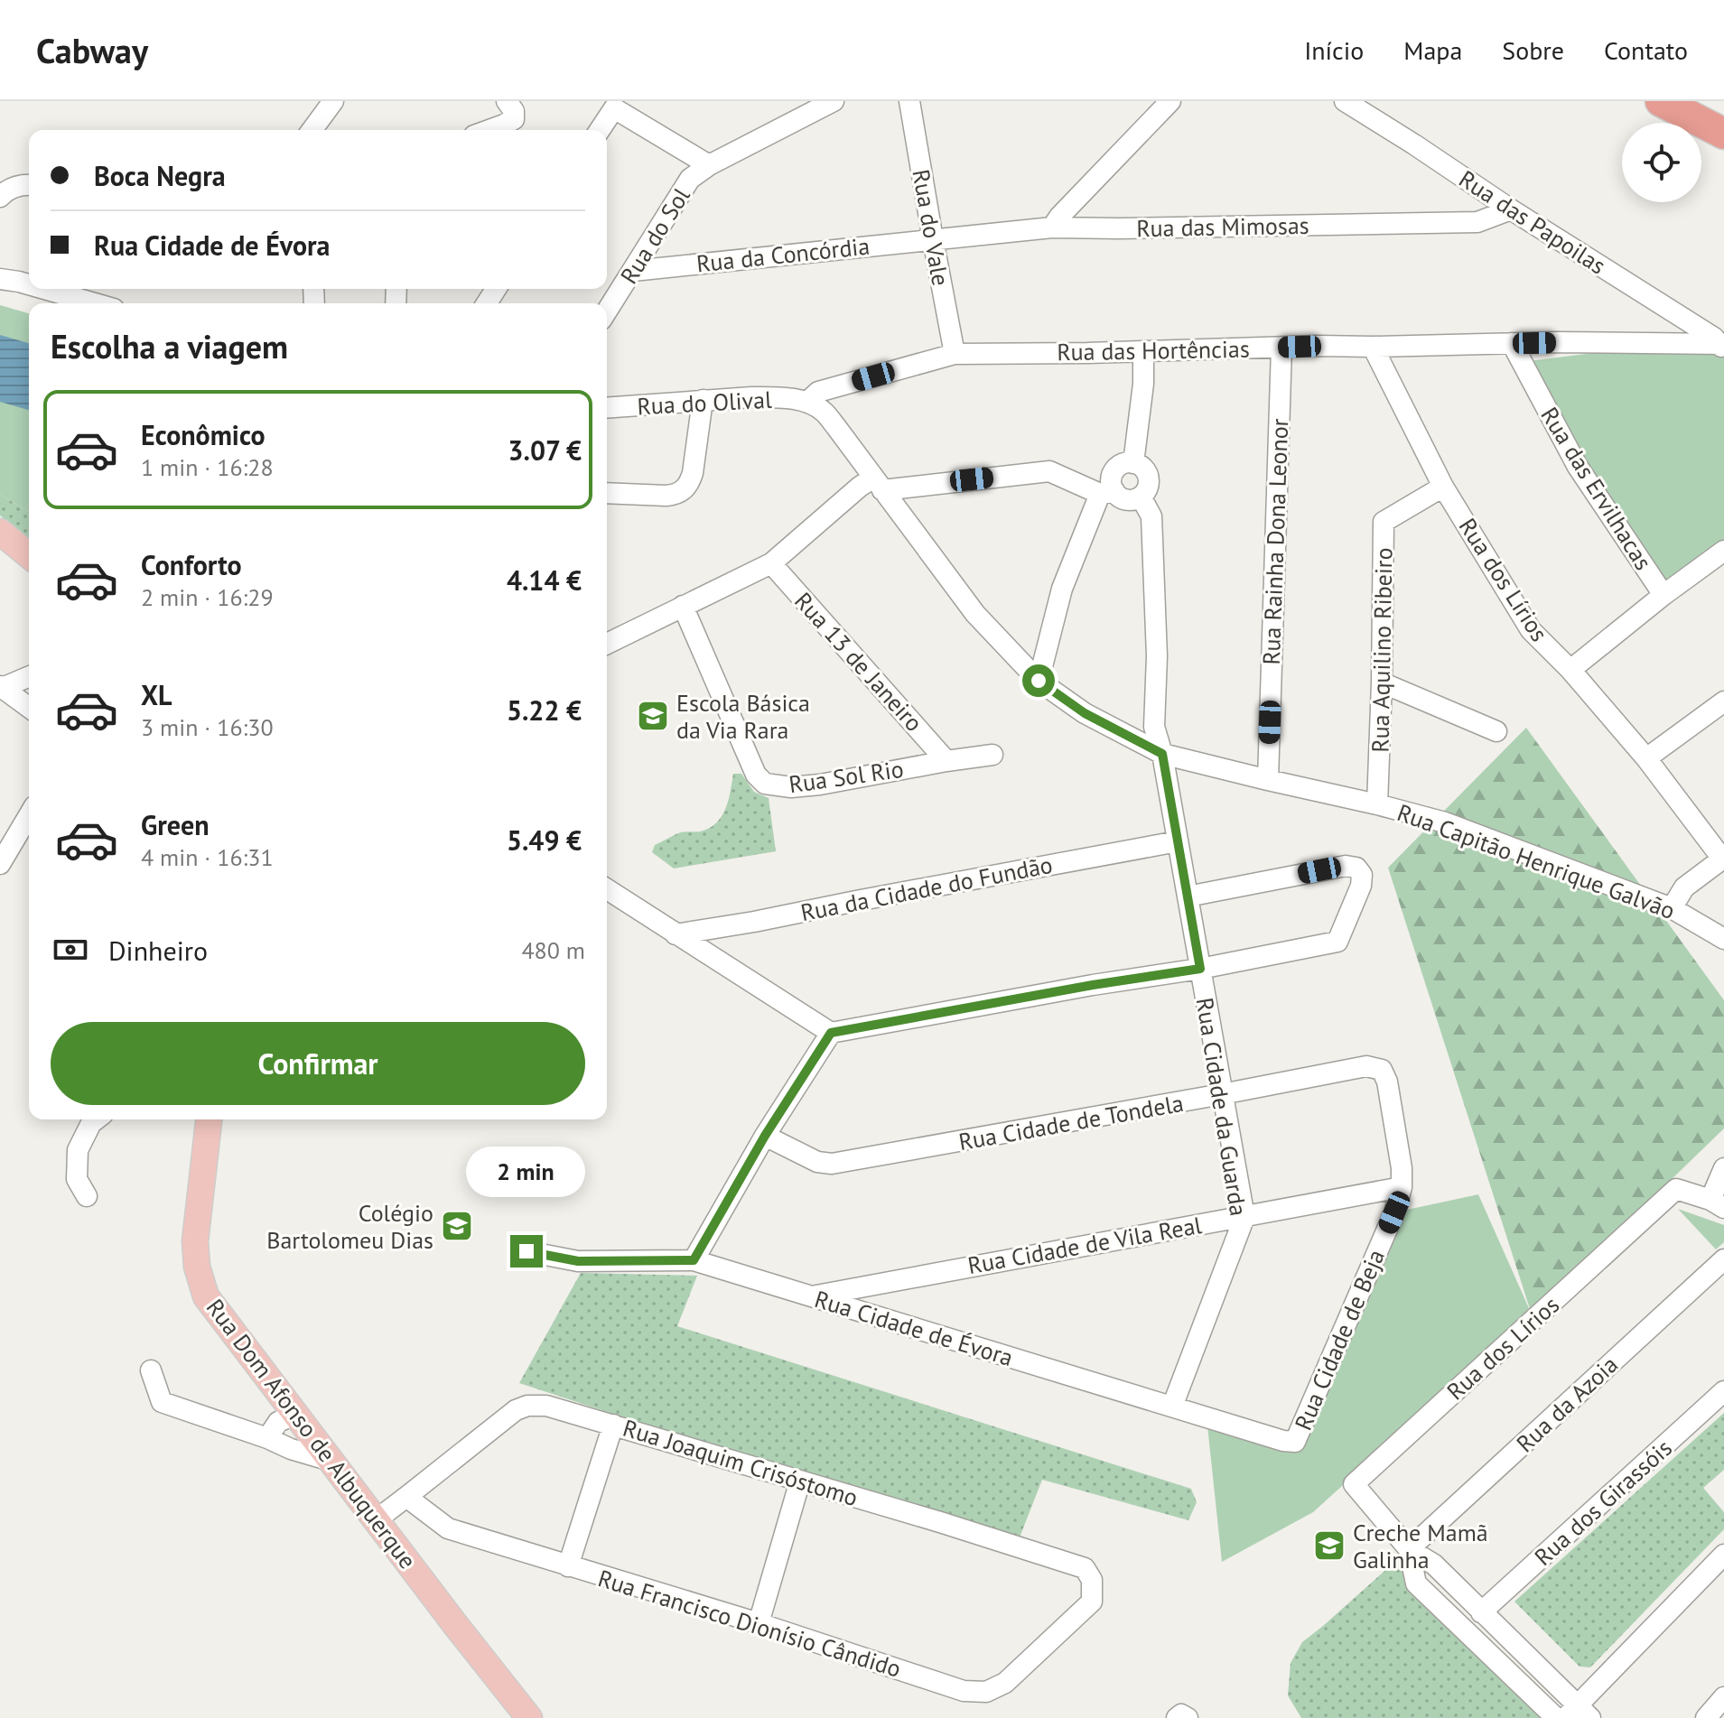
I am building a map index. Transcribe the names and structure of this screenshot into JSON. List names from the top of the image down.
{
  "streets": {
    "main road": ["Rua Dom Afonso de Albuquerque"],
    "street": [
      "Rua das Papoilas",
      "Rua das Mimosas",
      "Rua do Vale",
      "Rua do Sol",
      "Rua da Concórdia",
      "Rua das Hortências",
      "Rua do Olival",
      "Rua das Ervilhacas",
      "Rua Rainha Dona Leonor",
      "Rua dos Lírios",
      "Rua Aquilino Ribeiro",
      "Rua 13 de Janeiro",
      "Rua Sol Rio",
      "Rua Capitão Henrique Galvão",
      "Rua da Cidade do Fundão",
      "Rua Cidade da Guarda",
      "Rua Cidade de Tondela",
      "Rua Cidade de Vila Real",
      "Rua Cidade de Évora",
      "Rua Cidade de Beja",
      "Rua da Azoia",
      "Rua Joaquim Crisóstomo",
      "Rua dos Girassóis",
      "Rua Francisco Dionísio Cândido"
    ]
  },
  "crossings": [
    ["Rua das Papoilas", "Rua das Mimosas"],
    ["Rua das Papoilas", "Rua das Hortências"],
    ["Rua das Mimosas", "Rua do Vale"],
    ["Rua das Mimosas", "Rua da Concórdia"],
    ["Rua do Vale", "Rua da Concórdia"],
    ["Rua do Vale", "Rua das Hortências"],
    ["Rua do Sol", "Rua da Concórdia"],
    ["Rua das Hortências", "Rua do Olival"],
    ["Rua das Hortências", "Rua das Ervilhacas"],
    ["Rua das Hortências", "Rua Rainha Dona Leonor"],
    ["Rua das Hortências", "Rua dos Lírios"],
    ["Rua das Hortências", "Rua Capitão Henrique Galvão"],
    ["Rua do Olival", "Rua Capitão Henrique Galvão"],
    ["Rua Rainha Dona Leonor", "Rua Capitão Henrique Galvão"],
    ["Rua dos Lírios", "Rua Aquilino Ribeiro"],
    ["Rua dos Lírios", "Rua da Azoia"],
    ["Rua Aquilino Ribeiro", "Rua Capitão Henrique Galvão"],
    ["Rua 13 de Janeiro", "Rua Sol Rio"],
    ["Rua Capitão Henrique Galvão", "Rua Cidade da Guarda"],
    ["Rua da Cidade do Fundão", "Rua Cidade da Guarda"],
    ["Rua Cidade da Guarda", "Rua Cidade de Tondela"],
    ["Rua Cidade da Guarda", "Rua Cidade de Vila Real"],
    ["Rua Cidade da Guarda", "Rua Cidade de Évora"],
    ["Rua Cidade de Tondela", "Rua Cidade de Beja"],
    ["Rua Cidade de Vila Real", "Rua Cidade de Évora"],
    ["Rua Cidade de Vila Real", "Rua Cidade de Beja"],
    ["Rua Cidade de Évora", "Rua Cidade de Beja"],
    ["Rua Joaquim Crisóstomo", "Rua Francisco Dionísio Cândido"]
  ],
  "places": {
    "school or university": ["Escola Básica da Via Rara", "Colégio Bartolomeu Dias", "Creche Mamã Galinha"]
  },
  "page": {
    "header": "Cabway",
    "nav": [
      "Início",
      "Mapa",
      "Sobre",
      "Contato"
    ],
    "banner": ["Boca Negra", "Rua Cidade de Évora"],
    "heading": "Escolha a viagem",
    "list": [
      {
        "name": "Econômico",
        "note": "1 min · 16:28",
        "value": "3.07 €"
      },
      {
        "name": "Conforto",
        "note": "2 min · 16:29",
        "value": "4.14 €"
      },
      {
        "name": "XL",
        "note": "3 min · 16:30",
        "value": "5.22 €"
      },
      {
        "name": "Green",
        "note": "4 min · 16:31",
        "value": "5.49 €"
      }
    ],
    "pay": ["Dinheiro", "480 m"],
    "buttons": "Confirmar",
    "bubble": "2 min"
  }
}
